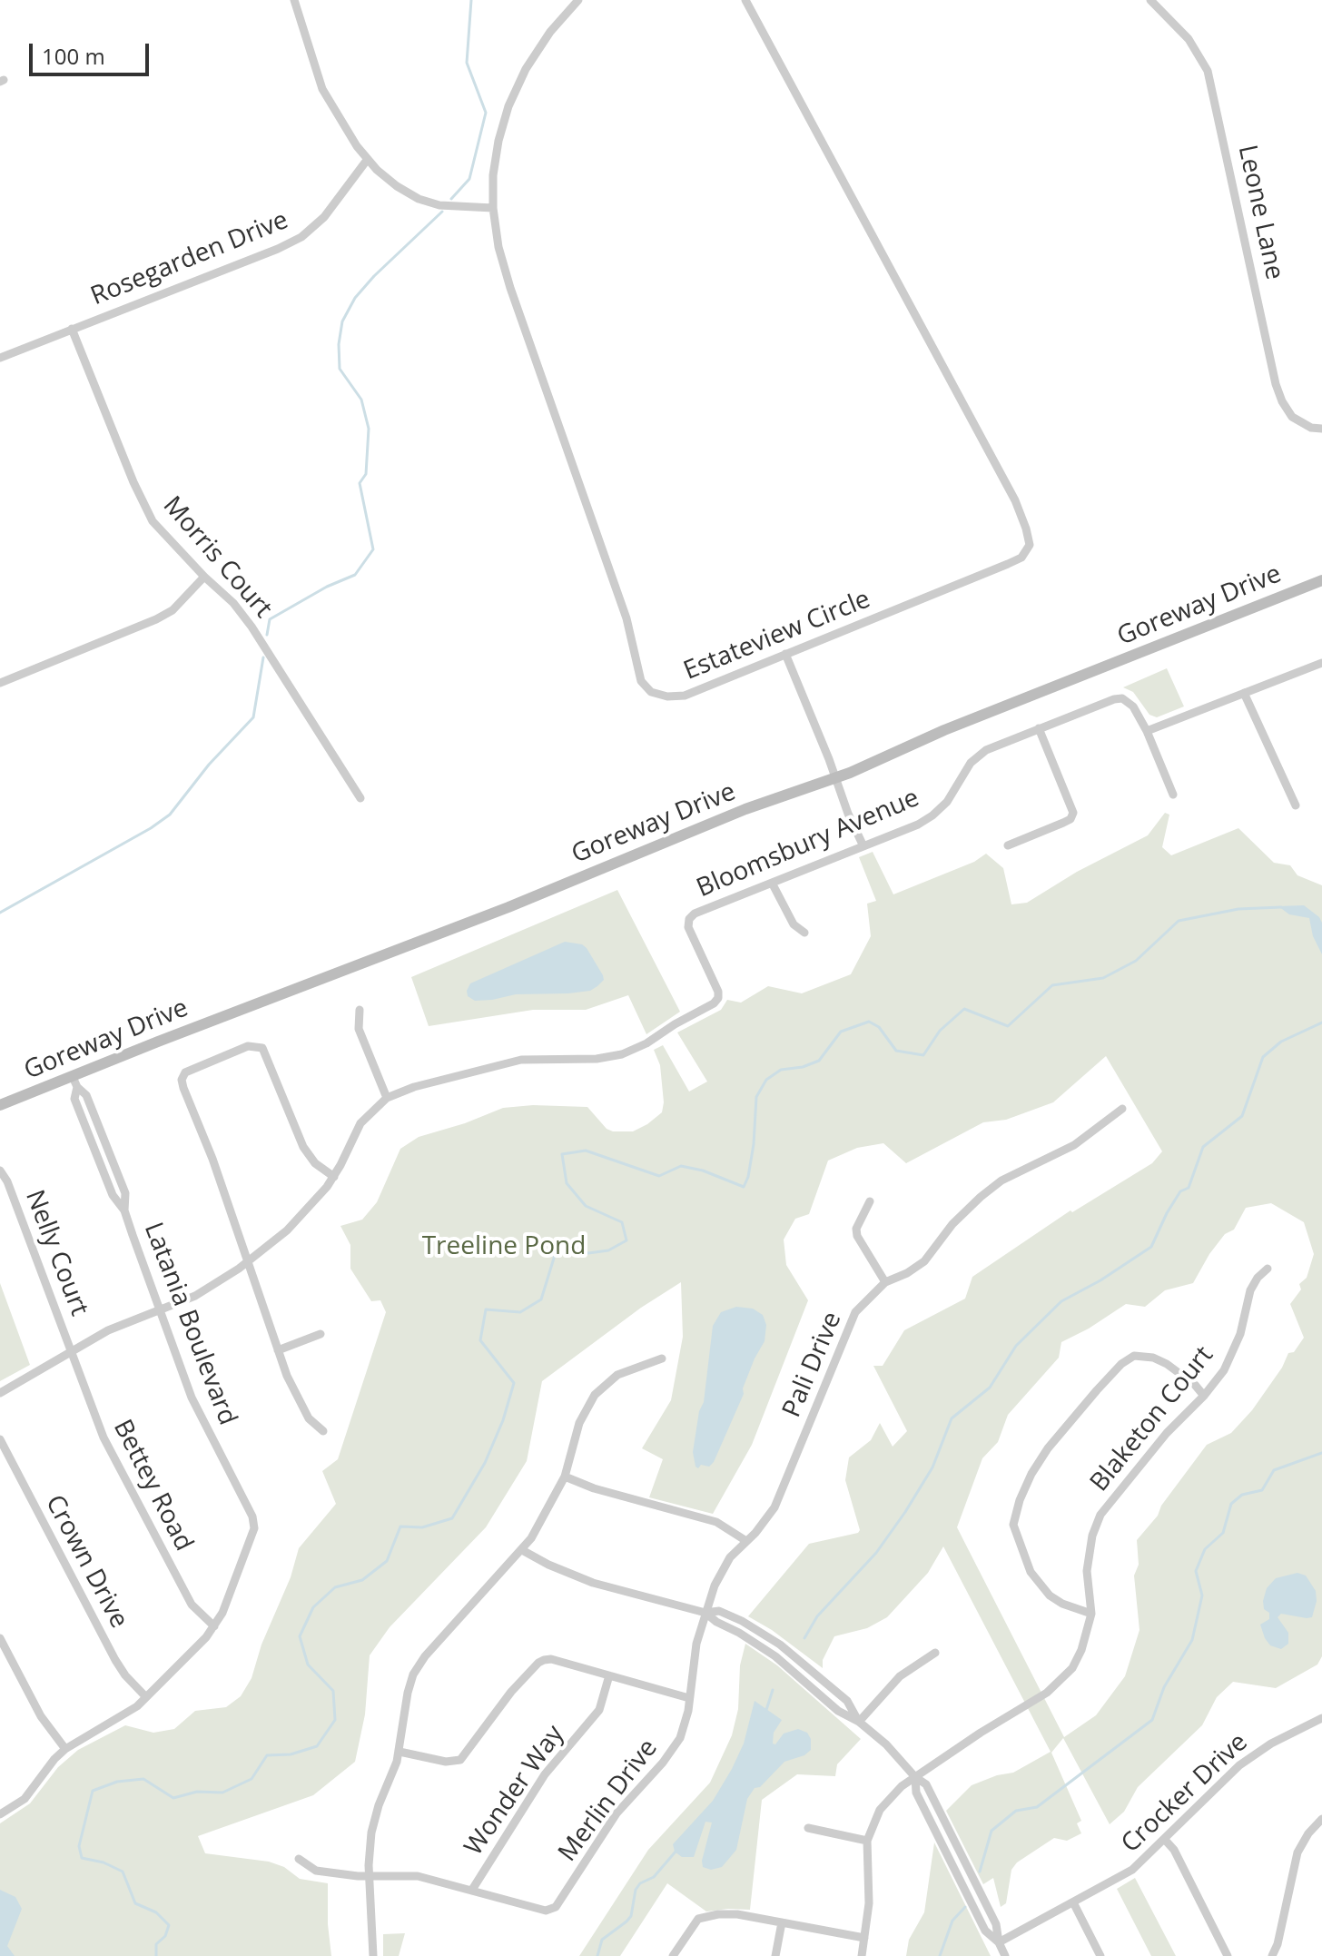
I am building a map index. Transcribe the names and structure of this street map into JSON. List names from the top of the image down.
{
  "streets": {
    "street": [
      "Leone Lane",
      "Rosegarden Drive",
      "Morris Court",
      "Goreway Drive",
      "Estateview Circle",
      "Bloomsbury Avenue",
      "Nelly Court",
      "Latania Boulevard",
      "Pali Drive",
      "Blaketon Court",
      "Bettey Road",
      "Crown Drive",
      "Wonder Way",
      "Crocker Drive",
      "Merlin Drive"
    ]
  },
  "crossings": [
    ["Rosegarden Drive", "Morris Court"],
    ["Goreway Drive", "Latania Boulevard"],
    ["Bloomsbury Avenue", "Nelly Court"],
    ["Bloomsbury Avenue", "Latania Boulevard"],
    ["Bloomsbury Avenue", "Bettey Road"],
    ["Nelly Court", "Bettey Road"],
    ["Latania Boulevard", "Bettey Road"],
    ["Latania Boulevard", "Crown Drive"],
    ["Pali Drive", "Merlin Drive"],
    ["Wonder Way", "Merlin Drive"]
  ],
  "parks": ["Treeline Pond"],
  "scale_bar": "100 m"
}
